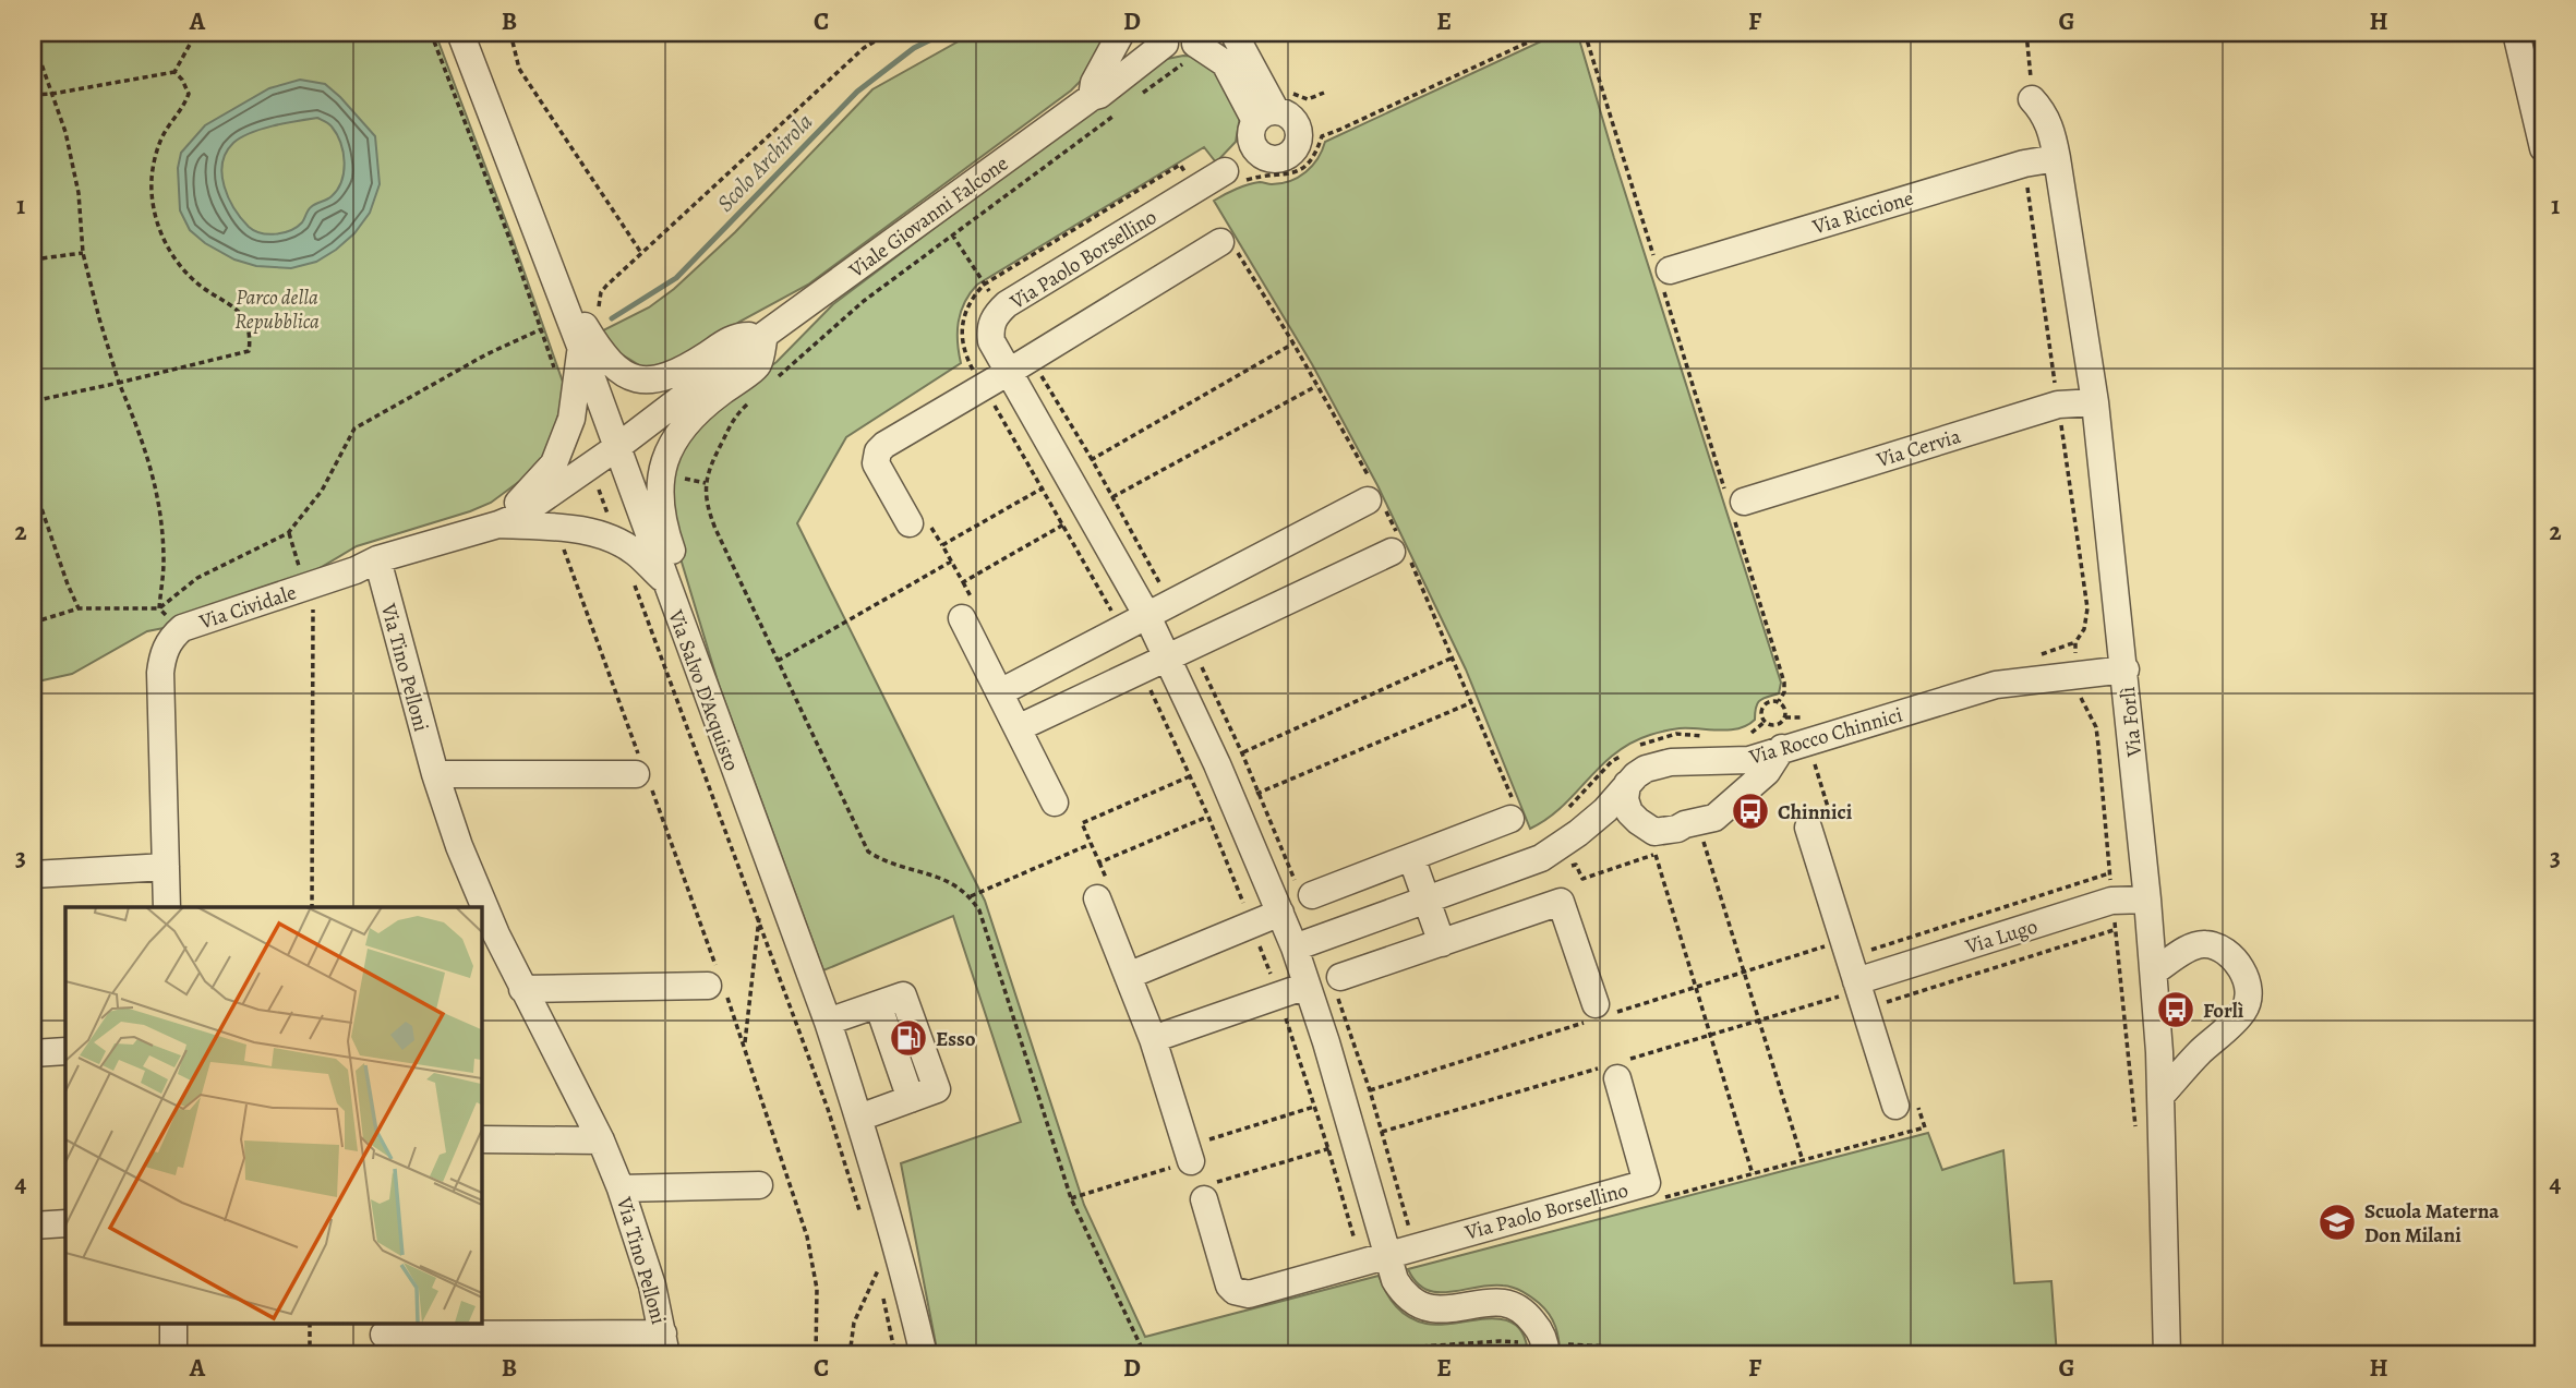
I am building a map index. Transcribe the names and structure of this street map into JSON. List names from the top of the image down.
{
  "streets": {
    "street": [
      "Via Riccione",
      "Viale Giovanni Falcone",
      "Via Paolo Borsellino",
      "Via Cervia",
      "Via Cividale",
      "Via Tino Pelloni",
      "Via Salvo D'Acquisto",
      "Via Forlì",
      "Via Rocco Chinnici",
      "Via Lugo"
    ]
  },
  "crossings": [
    ["Via Riccione", "Via Forlì"],
    ["Viale Giovanni Falcone", "Via Cividale"],
    ["Viale Giovanni Falcone", "Via Salvo D'Acquisto"],
    ["Via Paolo Borsellino", "Via Rocco Chinnici"],
    ["Via Cervia", "Via Forlì"],
    ["Via Cividale", "Via Tino Pelloni"],
    ["Via Cividale", "Via Salvo D'Acquisto"],
    ["Via Forlì", "Via Rocco Chinnici"],
    ["Via Forlì", "Via Lugo"]
  ],
  "water": ["Scolo Archirola"],
  "parks": ["Parco della Repubblica"],
  "places": {
    "bus stop": ["Chinnici", "Forlì"],
    "fuel station": ["Esso"],
    "school or university": ["Scuola Materna Don Milani"]
  },
  "grid": {
    "columns": [
      "A",
      "B",
      "C",
      "D",
      "E",
      "F",
      "G",
      "H"
    ],
    "rows": [
      "1",
      "2",
      "3",
      "4"
    ]
  }
}
